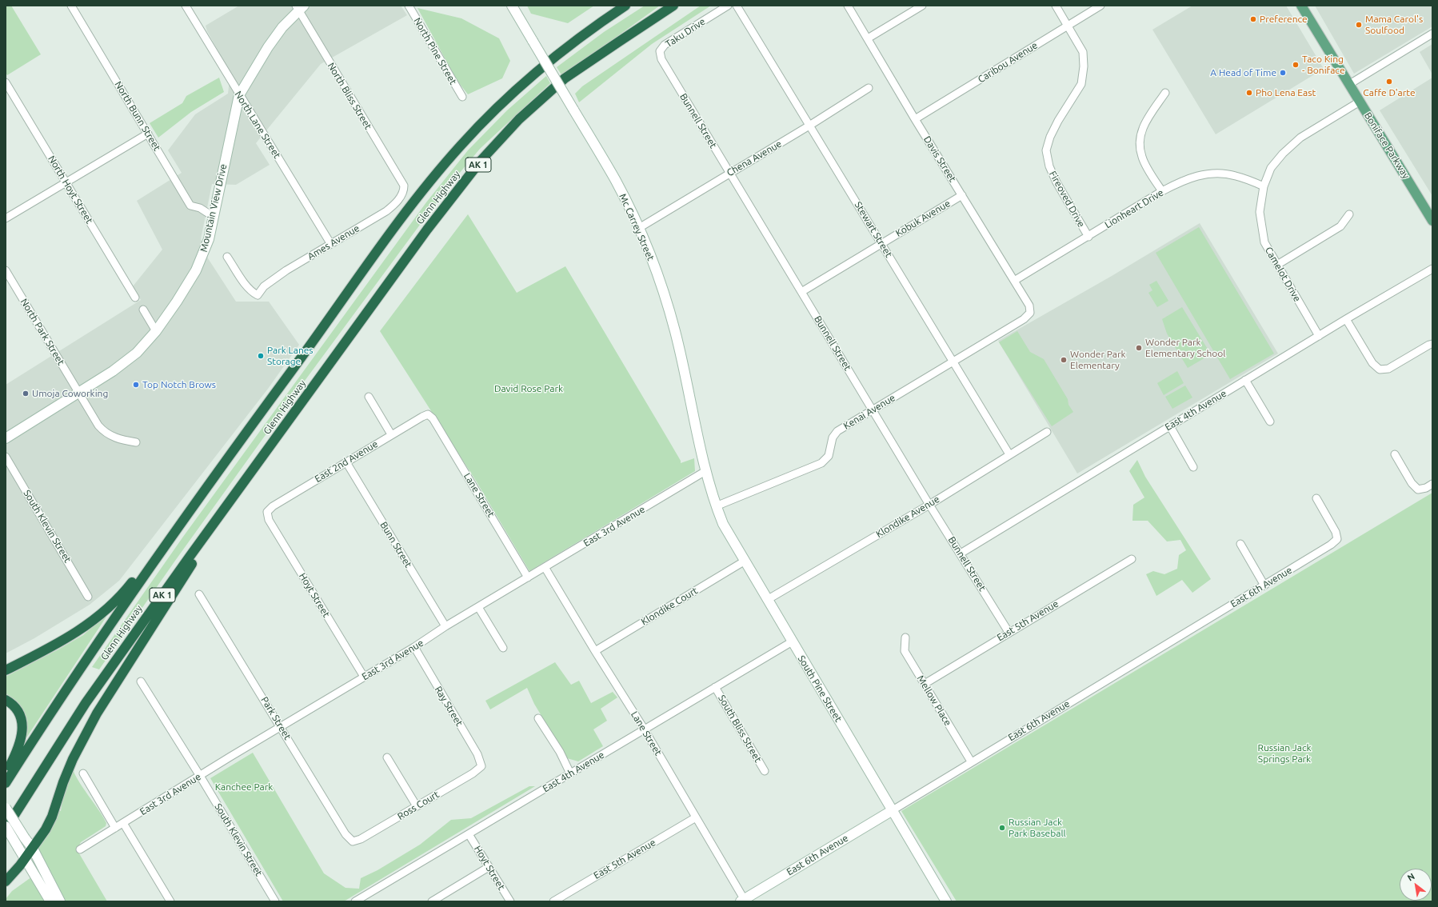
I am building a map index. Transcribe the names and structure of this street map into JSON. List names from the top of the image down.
{
  "streets": {
    "highway": ["AK 1", "Glenn Highway"],
    "main road": ["Boniface Parkway"],
    "street": [
      "Taku Drive",
      "North Pine Street",
      "Caribou Avenue",
      "North Bliss Street",
      "North Bunn Street",
      "Bunnell Street",
      "North Lane Street",
      "Chena Avenue",
      "Davis Street",
      "North Hoyt Street",
      "Fireoved Drive",
      "Mountain View Drive",
      "Lionheart Drive",
      "Kobuk Avenue",
      "Mc Carrey Street",
      "Stewart Street",
      "Ames Avenue",
      "Camelot Drive",
      "North Park Street",
      "East 4th Avenue",
      "Kenai Avenue",
      "East 2nd Avenue",
      "Lane Street",
      "Klondike Avenue",
      "South Klevin Street",
      "East 3rd Avenue",
      "Bunn Street",
      "East 6th Avenue",
      "Hoyt Street",
      "Klondike Court",
      "East 5th Avenue",
      "South Pine Street",
      "Mellow Place",
      "Ray Street",
      "Park Street",
      "South Bliss Street",
      "Ross Court"
    ]
  },
  "crossings": [
    ["Taku Drive", "Bunnell Street"],
    ["Caribou Avenue", "Davis Street"],
    ["Caribou Avenue", "Fireoved Drive"],
    ["North Bliss Street", "Mountain View Drive"],
    ["North Bliss Street", "Ames Avenue"],
    ["North Bunn Street", "Mountain View Drive"],
    ["Bunnell Street", "Chena Avenue"],
    ["Bunnell Street", "Kobuk Avenue"],
    ["Bunnell Street", "East 4th Avenue"],
    ["Bunnell Street", "Kenai Avenue"],
    ["Bunnell Street", "Klondike Avenue"],
    ["Bunnell Street", "East 5th Avenue"],
    ["North Lane Street", "Mountain View Drive"],
    ["North Lane Street", "Ames Avenue"],
    ["Boniface Parkway", "Camelot Drive"],
    ["Chena Avenue", "Mc Carrey Street"],
    ["Chena Avenue", "Stewart Street"],
    ["Davis Street", "Lionheart Drive"],
    ["Davis Street", "Kobuk Avenue"],
    ["Davis Street", "Kenai Avenue"],
    ["Fireoved Drive", "Lionheart Drive"],
    ["Mountain View Drive", "North Park Street"],
    ["Lionheart Drive", "Camelot Drive"],
    ["Kobuk Avenue", "Stewart Street"],
    ["Mc Carrey Street", "East 3rd Avenue"],
    ["Mc Carrey Street", "South Pine Street"],
    ["Stewart Street", "Kenai Avenue"],
    ["Stewart Street", "Klondike Avenue"],
    ["Camelot Drive", "East 4th Avenue"],
    ["East 4th Avenue", "Lane Street"],
    ["East 4th Avenue", "Hoyt Street"],
    ["East 4th Avenue", "South Pine Street"],
    ["East 4th Avenue", "South Bliss Street"],
    ["Kenai Avenue", "South Pine Street"],
    ["East 2nd Avenue", "Lane Street"],
    ["East 2nd Avenue", "Bunn Street"],
    ["East 2nd Avenue", "Hoyt Street"],
    ["Lane Street", "East 3rd Avenue"],
    ["Lane Street", "East 6th Avenue"],
    ["Lane Street", "Klondike Court"],
    ["Lane Street", "East 5th Avenue"],
    ["Klondike Avenue", "South Pine Street"],
    ["South Klevin Street", "East 3rd Avenue"],
    ["East 3rd Avenue", "Bunn Street"],
    ["East 3rd Avenue", "Hoyt Street"],
    ["East 3rd Avenue", "South Pine Street"],
    ["East 3rd Avenue", "Ray Street"],
    ["East 3rd Avenue", "Park Street"],
    ["East 6th Avenue", "South Pine Street"],
    ["East 6th Avenue", "Mellow Place"],
    ["Klondike Court", "South Pine Street"],
    ["East 5th Avenue", "Mellow Place"],
    ["Ray Street", "Ross Court"],
    ["Park Street", "Ross Court"]
  ],
  "parks": ["David Rose Park", "Russian Jack Springs Park", "Kanchee Park"],
  "places": [
    "Preference",
    "Mama Carol's Soulfood",
    "Taco King - Boniface",
    "A Head of Time",
    "Caffe D'arte",
    "Pho Lena East",
    "Wonder Park Elementary School",
    "Park Lanes Storage",
    "Wonder Park Elementary",
    "Top Notch Brows",
    "Umoja Coworking",
    "Russian Jack Park Baseball"
  ],
  "north": "top left"
}
